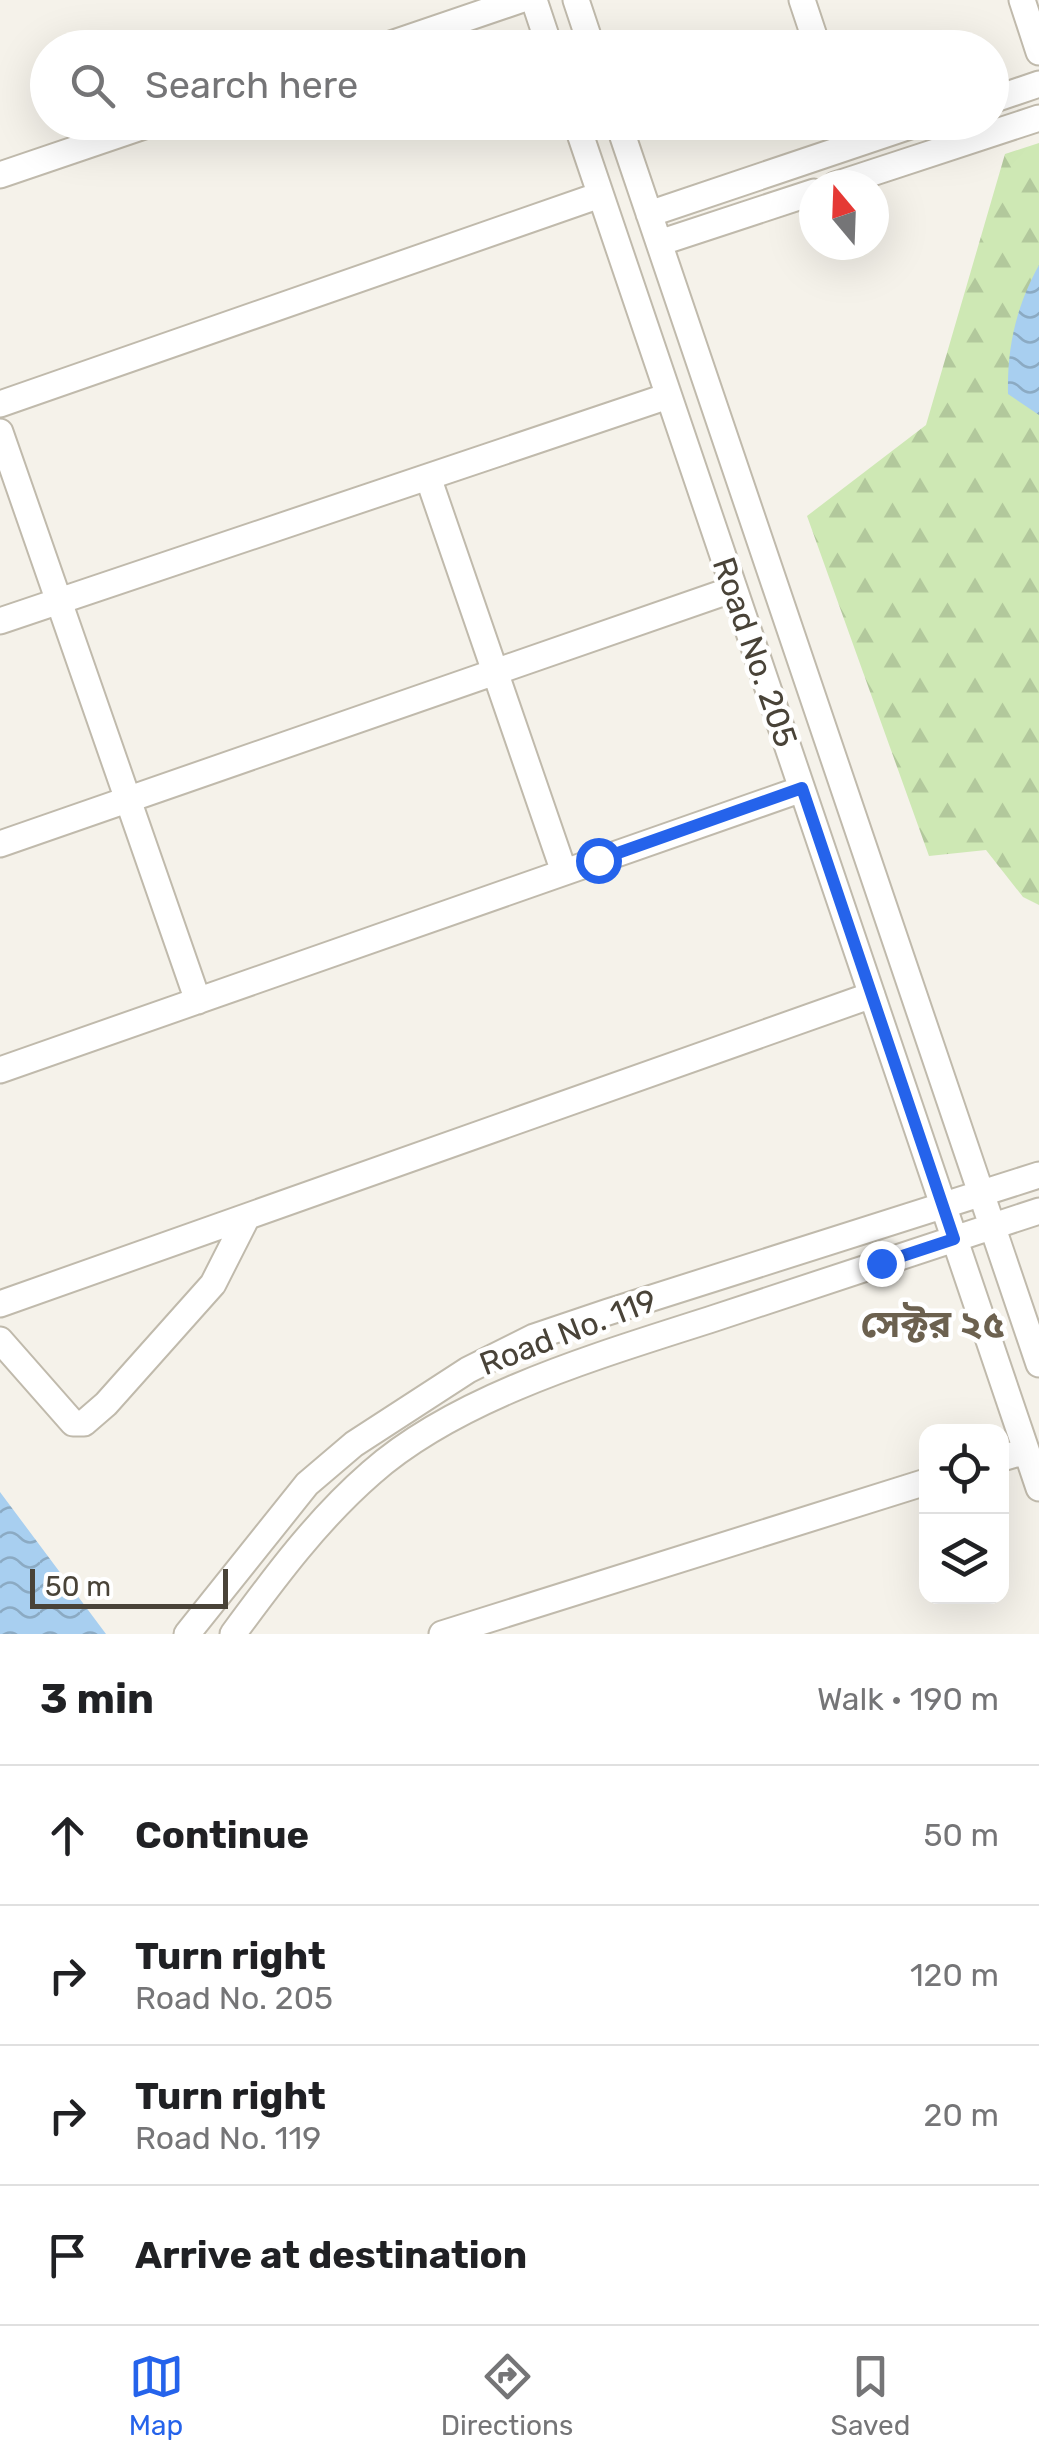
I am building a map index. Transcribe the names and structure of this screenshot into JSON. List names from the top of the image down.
{
  "streets": {
    "street": ["Road No. 205", "Road No. 119"]
  },
  "crossings": [
    ["Road No. 205", "Road No. 119"]
  ],
  "districts": ["সেক্টর ২৫"],
  "scale_bar": "50 m",
  "north": "top",
  "page": {
    "search": "Search here",
    "scale": "50 m",
    "heading": ["3 min", "Walk · 190 m"],
    "list": [
      ["Continue", "50 m"],
      ["Turn right", "Road No. 205", "120 m"],
      ["Turn right", "Road No. 119", "20 m"],
      "Arrive at destination"
    ],
    "nav": ["Map", "Directions", "Saved"]
  }
}
